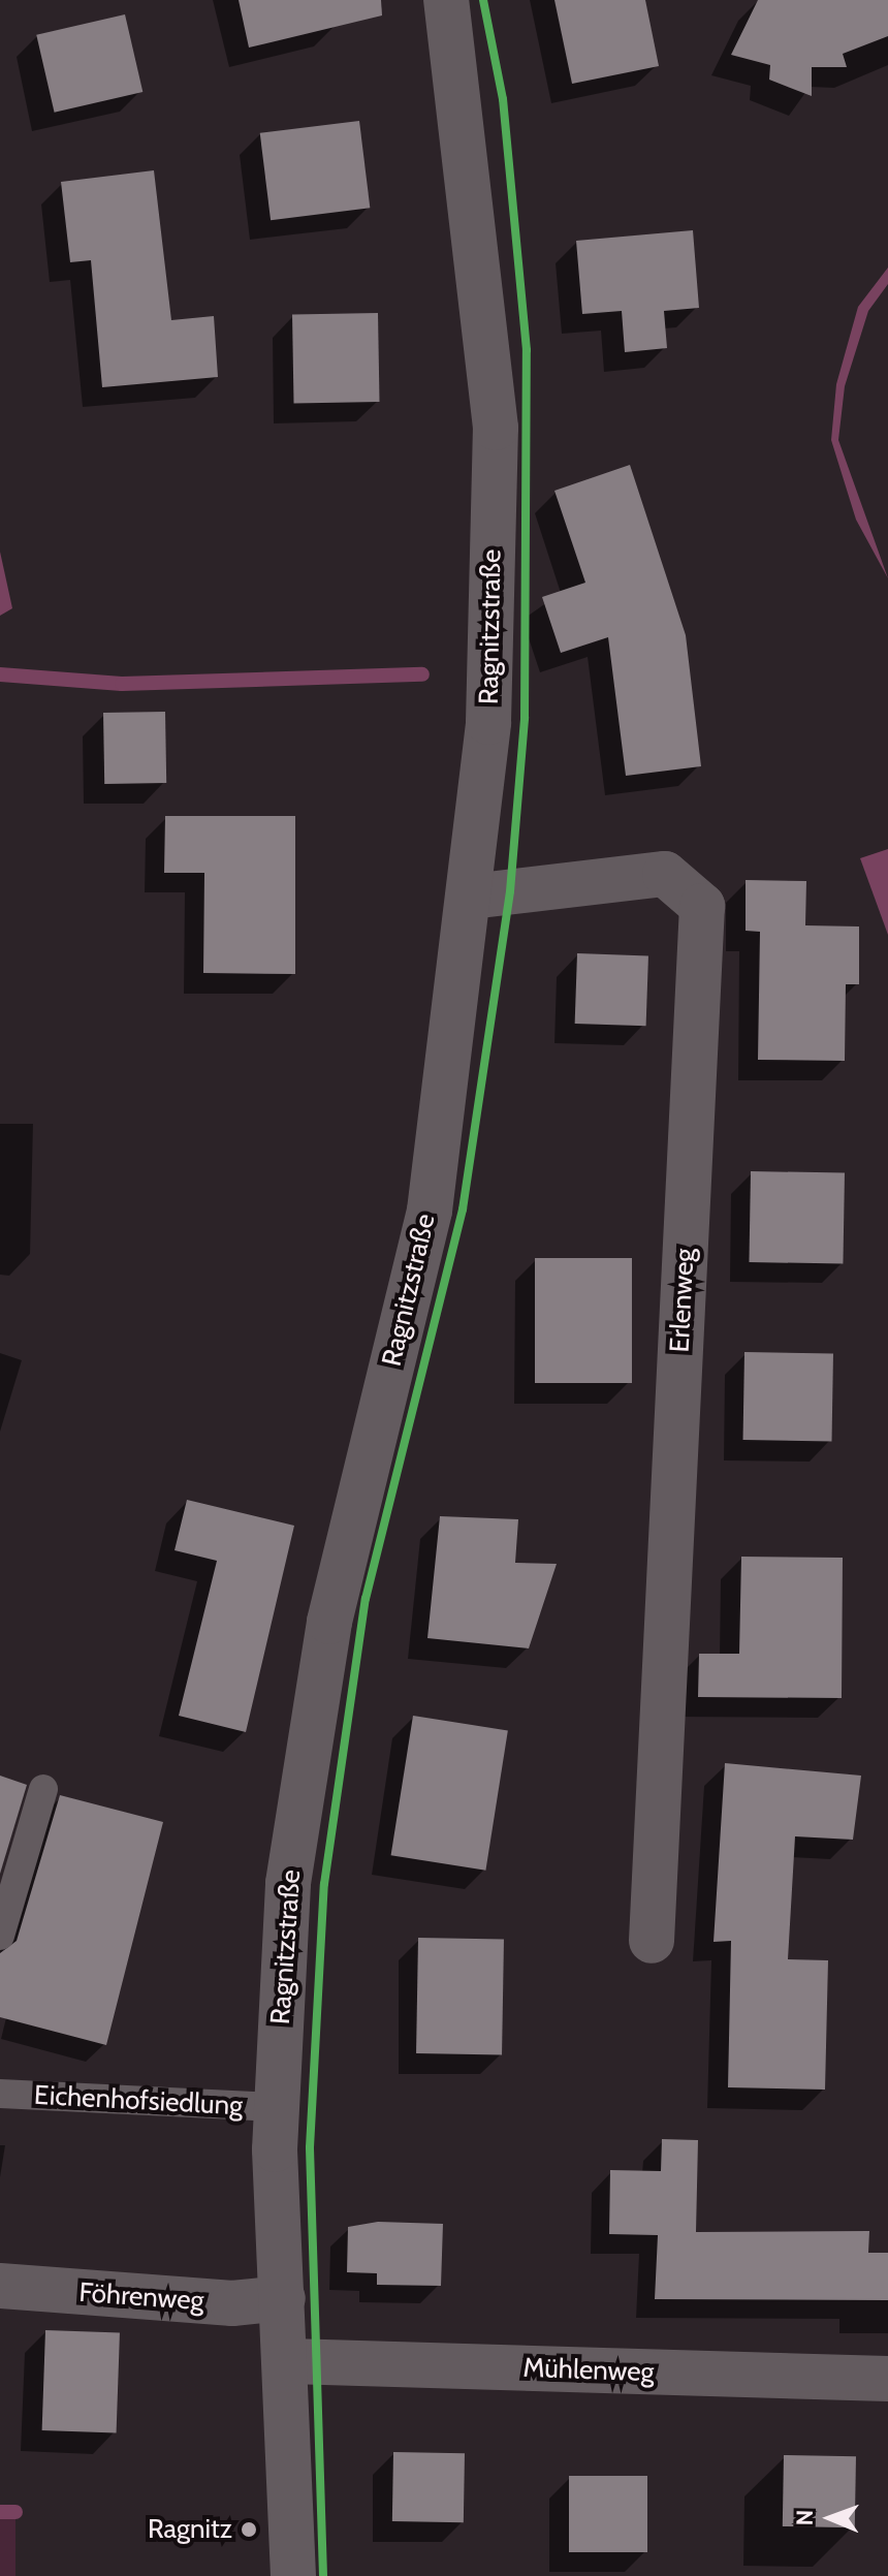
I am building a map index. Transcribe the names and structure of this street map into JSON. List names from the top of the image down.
{
  "streets": {
    "main road": [
      "Ragnitzstraße",
      "Erlenweg",
      "Föhrenweg",
      "Mühlenweg"
    ],
    "lane": ["Eichenhofsiedlung"]
  },
  "crossings": [
    ["Ragnitzstraße", "Erlenweg"],
    ["Ragnitzstraße", "Eichenhofsiedlung"],
    ["Ragnitzstraße", "Föhrenweg"],
    ["Ragnitzstraße", "Mühlenweg"]
  ],
  "places": ["Ragnitz"],
  "north": "left"
}
